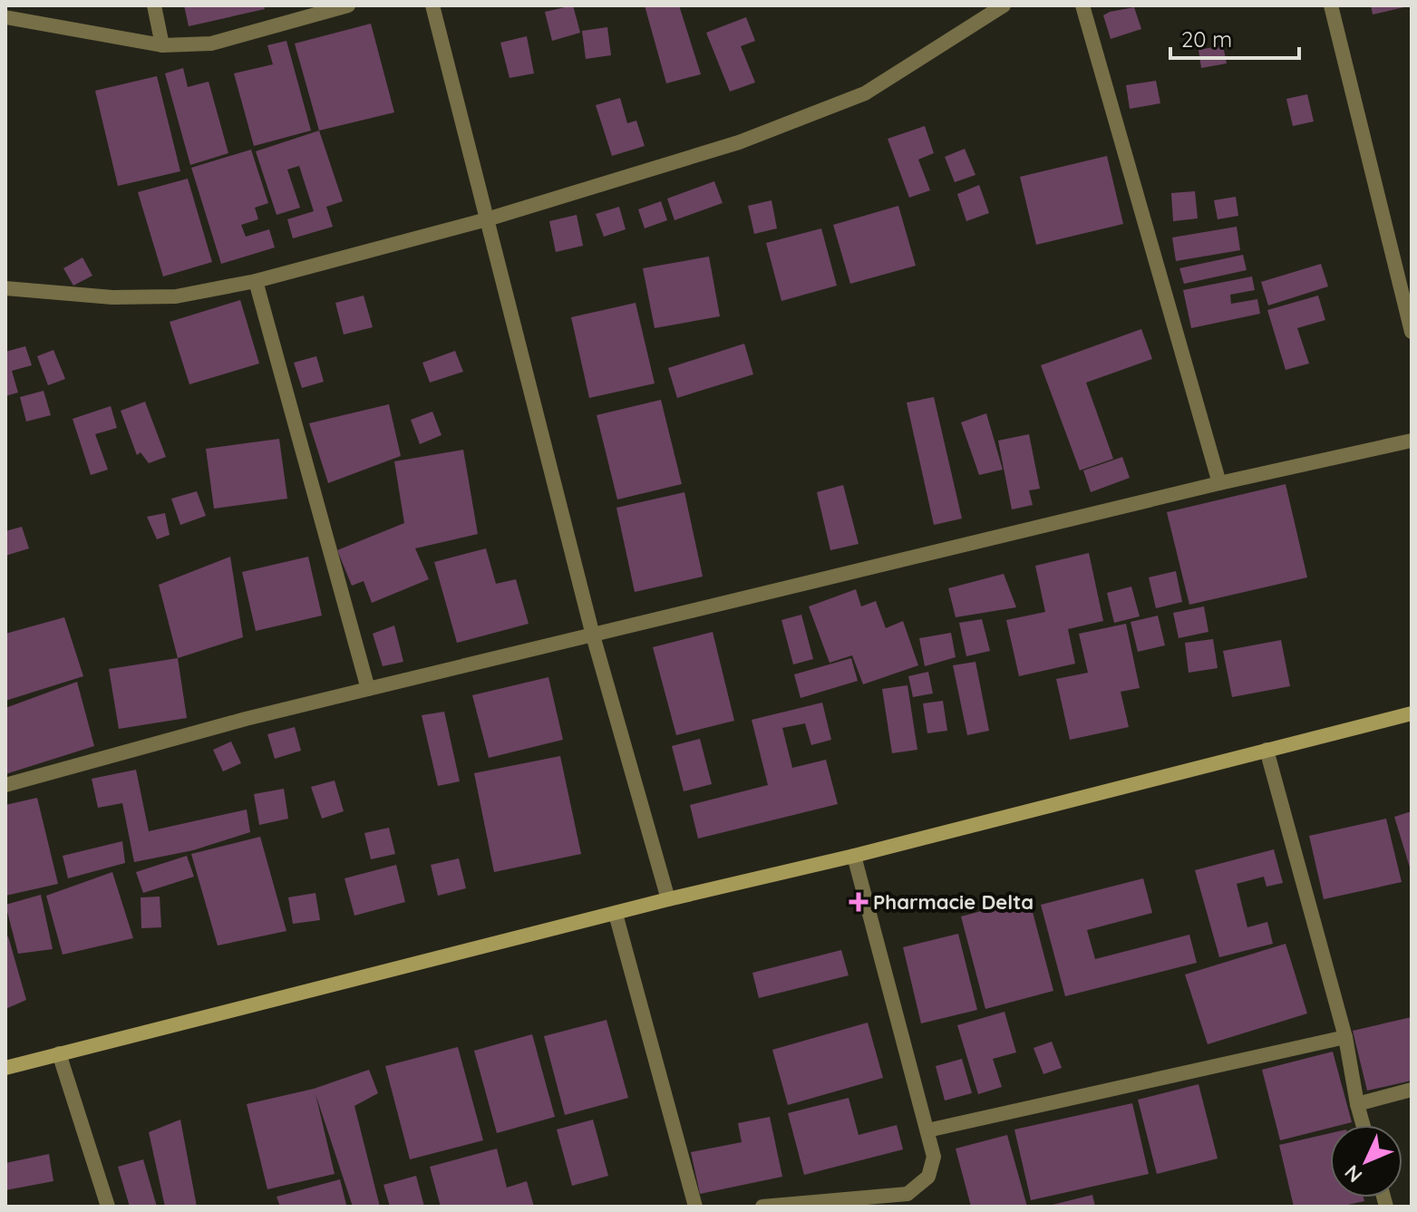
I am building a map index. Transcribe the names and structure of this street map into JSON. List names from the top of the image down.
{
  "places": {
    "health": ["Pharmacie Delta"]
  },
  "scale_bar": "20 m",
  "north": "bottom left"
}
